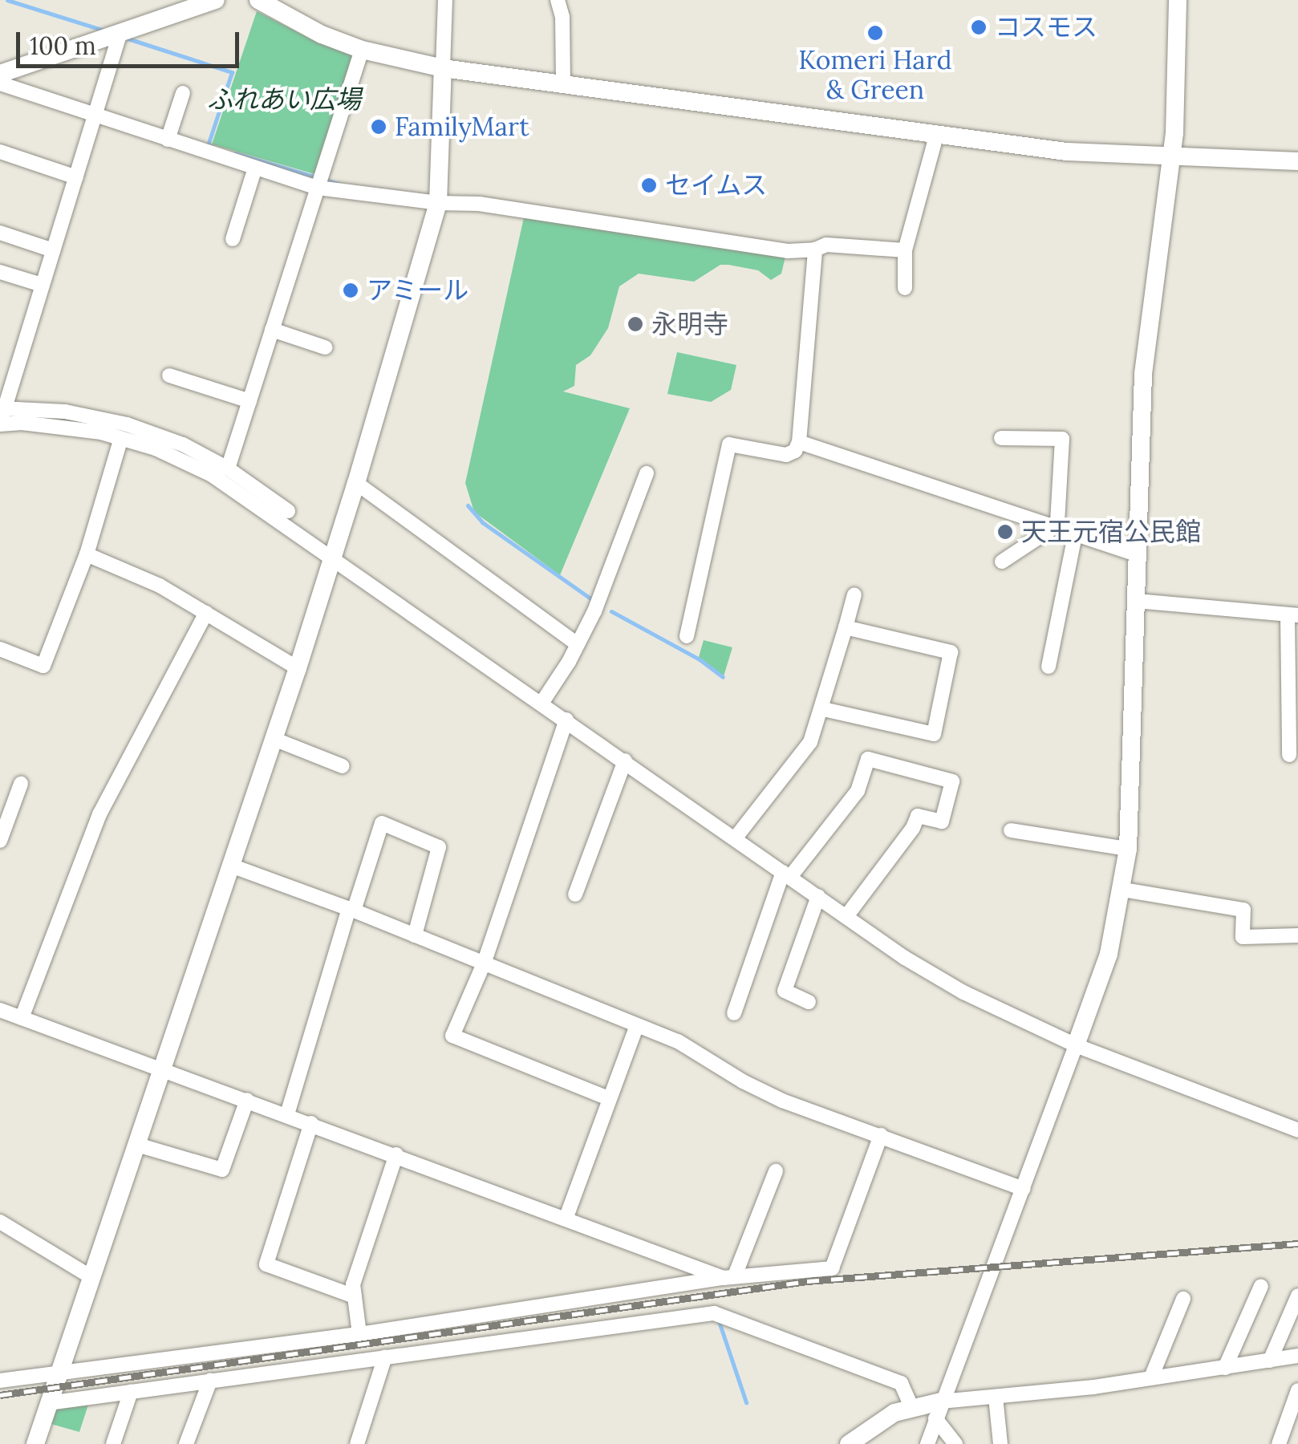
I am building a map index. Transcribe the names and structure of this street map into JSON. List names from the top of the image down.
{
  "parks": ["ふれあい広場"],
  "places": [
    "コスモス",
    "Komeri Hard & Green",
    "FamilyMart",
    "セイムス",
    "アミール",
    "永明寺",
    "天王元宿公民館"
  ],
  "scale_bar": "100 m"
}
